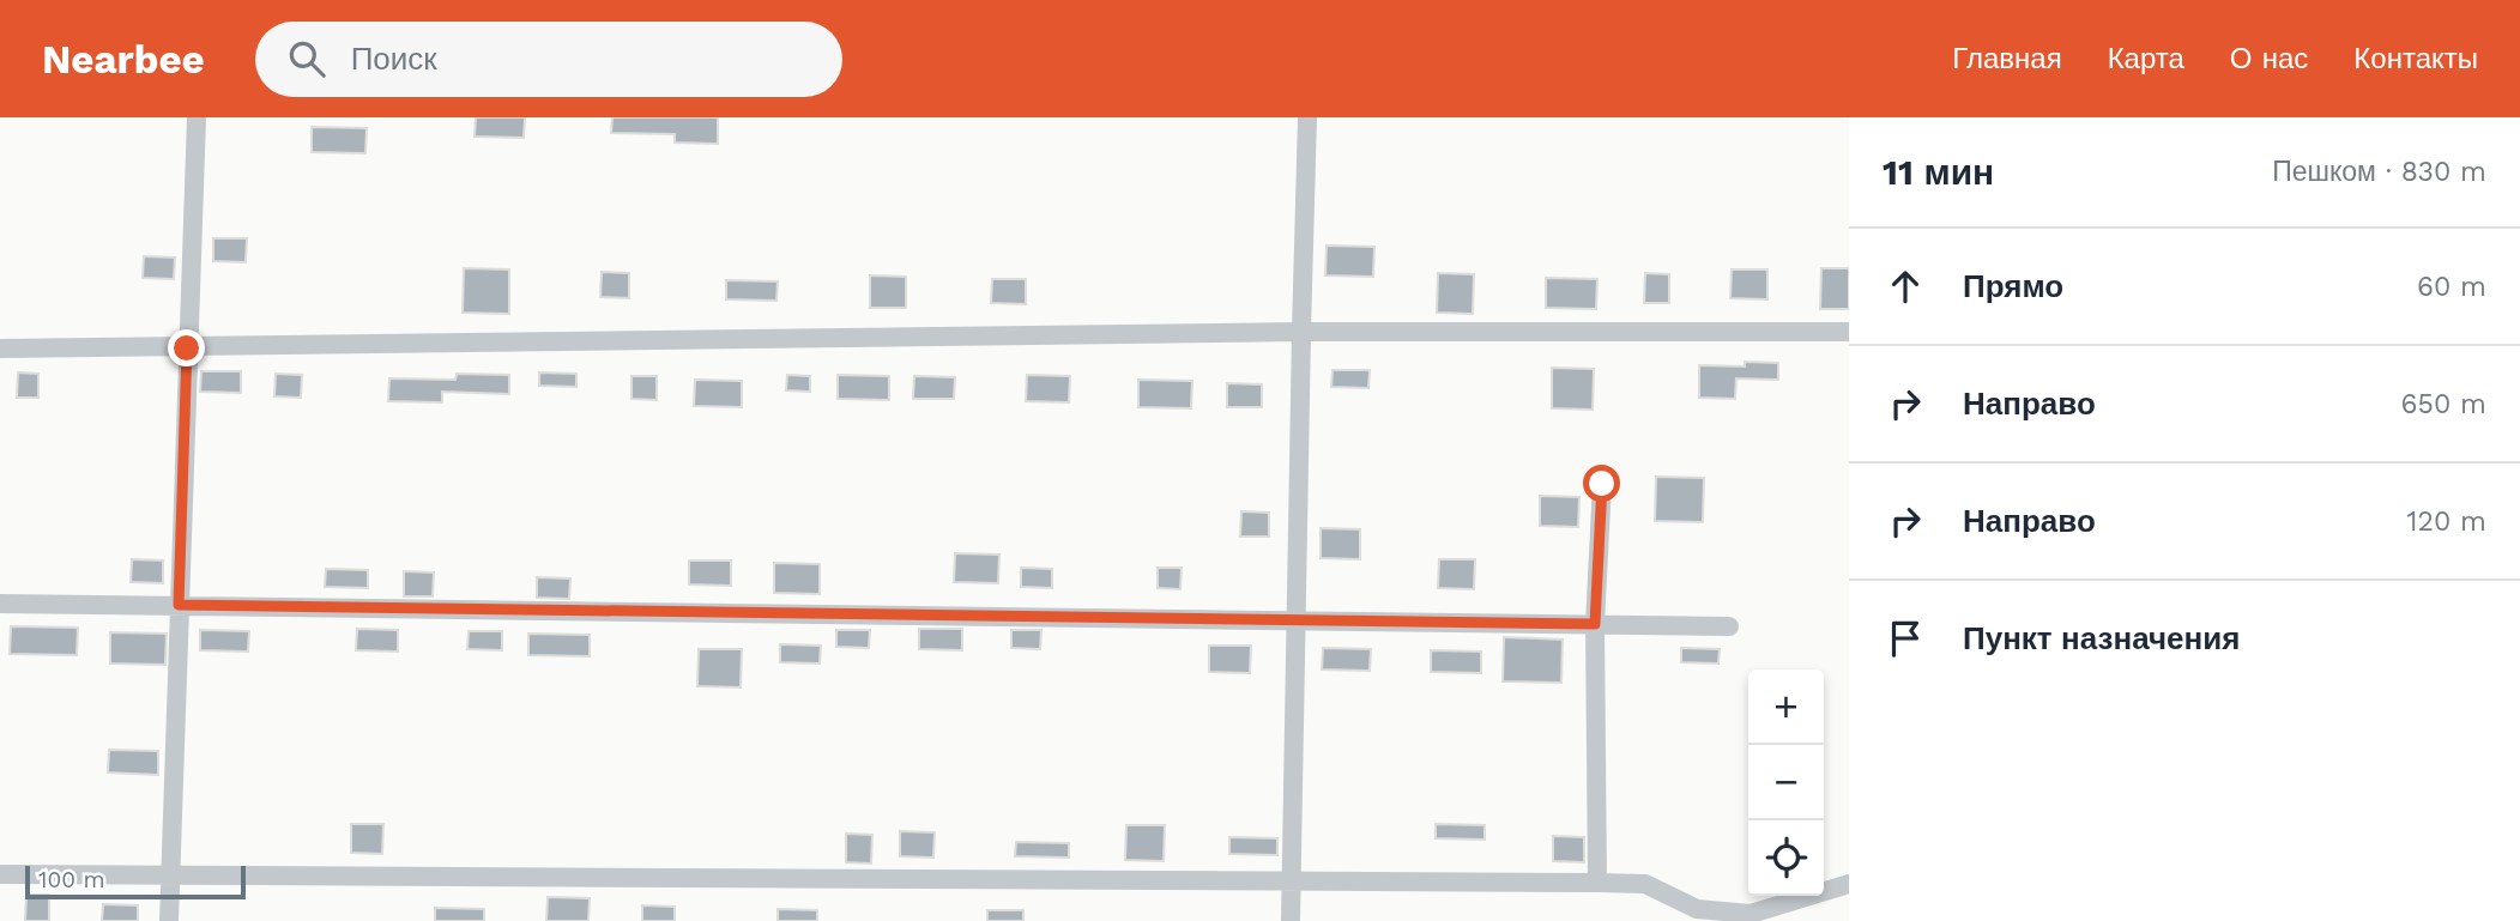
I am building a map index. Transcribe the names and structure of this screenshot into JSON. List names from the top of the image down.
{
  "scale_bar": "100 m",
  "page": {
    "header": "Nearbee",
    "search": "Поиск",
    "nav": [
      "Главная",
      "Карта",
      "О нас",
      "Контакты"
    ],
    "heading": ["11 мин", "Пешком · 830 m"],
    "list": [
      ["Прямо", "60 m"],
      ["Направо", "650 m"],
      ["Направо", "120 m"],
      "Пункт назначения"
    ],
    "map_buttons": ["+", "−"],
    "scale": "100 m"
  }
}
